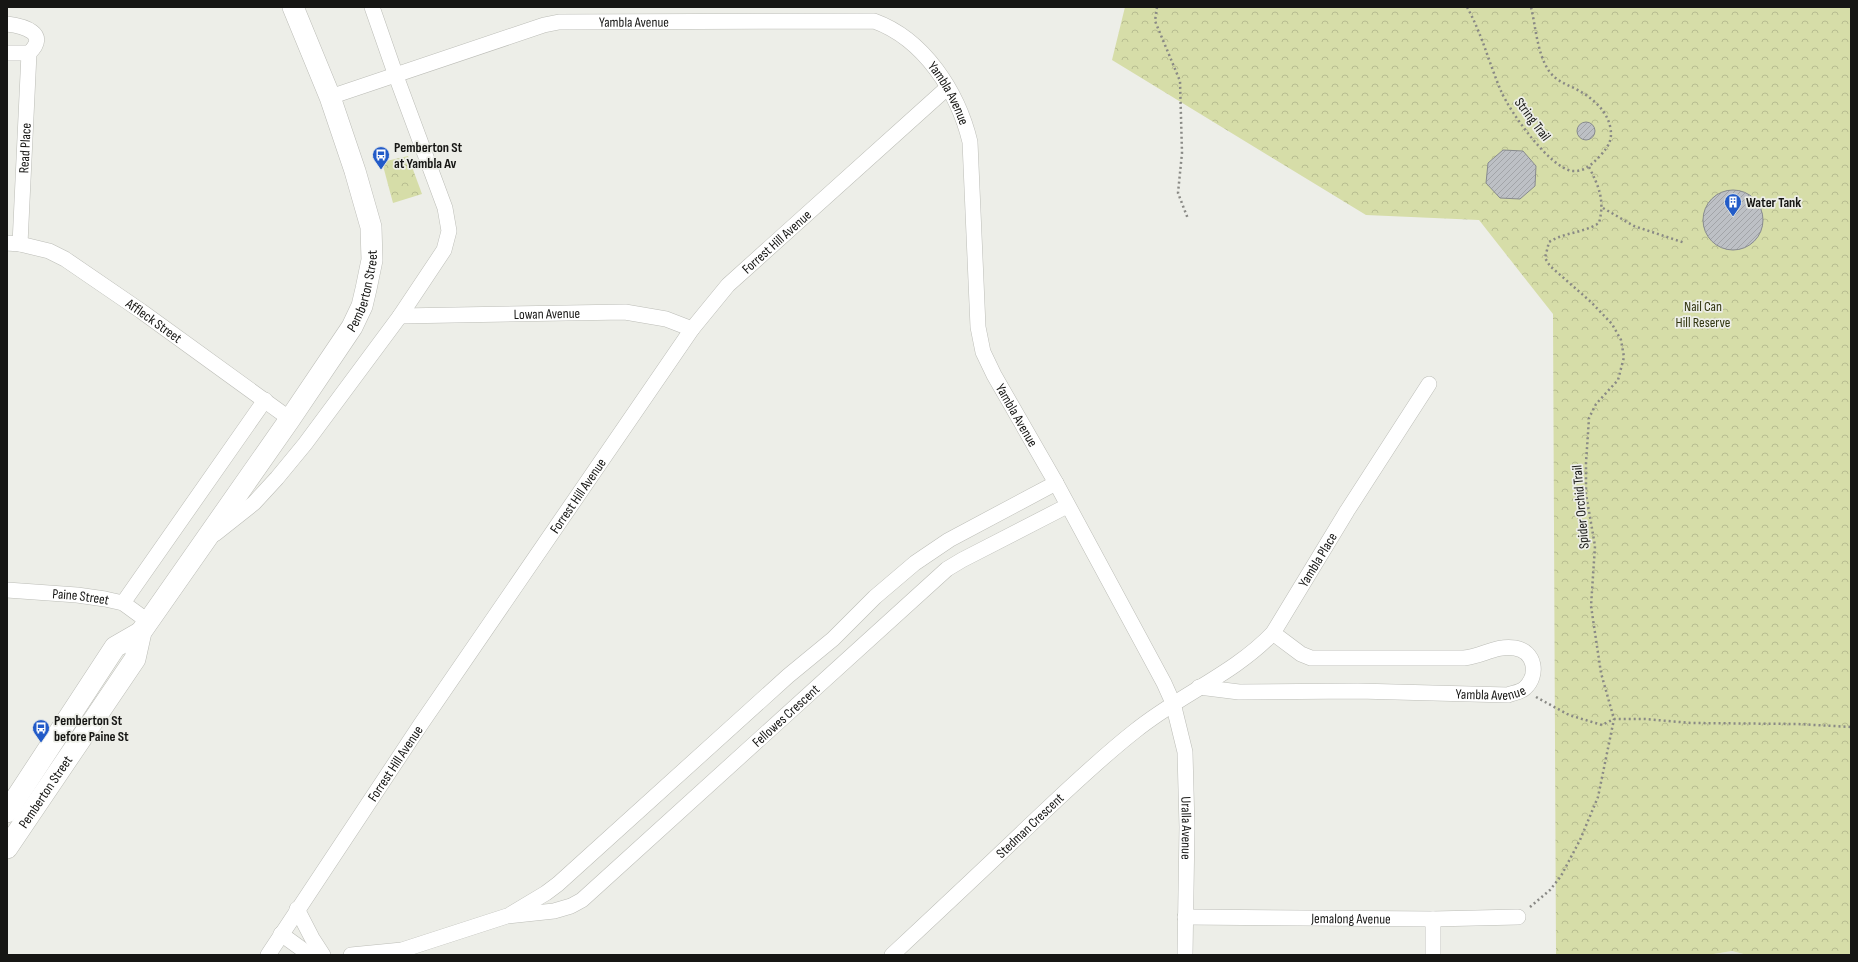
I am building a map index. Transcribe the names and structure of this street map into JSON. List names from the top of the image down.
{
  "streets": {
    "main road": ["Pemberton Street"],
    "street": [
      "Yambla Avenue",
      "Read Place",
      "Forrest Hill Avenue",
      "Lowan Avenue",
      "Affleck Street",
      "Yambla Place",
      "Paine Street",
      "Fellowes Crescent",
      "Stedman Crescent",
      "Uralla Avenue",
      "Jemalong Avenue"
    ],
    "path": ["String Trail", "Spider Orchid Trail"]
  },
  "crossings": [
    ["Yambla Avenue", "Forrest Hill Avenue"],
    ["Yambla Avenue", "Pemberton Street"],
    ["Yambla Avenue", "Yambla Place"],
    ["Yambla Avenue", "Fellowes Crescent"],
    ["Yambla Avenue", "Stedman Crescent"],
    ["Yambla Avenue", "Uralla Avenue"],
    ["Read Place", "Affleck Street"],
    ["Forrest Hill Avenue", "Lowan Avenue"],
    ["Pemberton Street", "Lowan Avenue"],
    ["Pemberton Street", "Affleck Street"],
    ["Pemberton Street", "Paine Street"],
    ["Yambla Place", "Stedman Crescent"],
    ["Yambla Place", "Uralla Avenue"],
    ["Stedman Crescent", "Uralla Avenue"],
    ["Uralla Avenue", "Jemalong Avenue"]
  ],
  "parks": ["Nail Can Hill Reserve"],
  "places": {
    "bus stop": ["Pemberton St at Yambla Av", "Pemberton St before Paine St"],
    "building": ["Water Tank"]
  }
}
